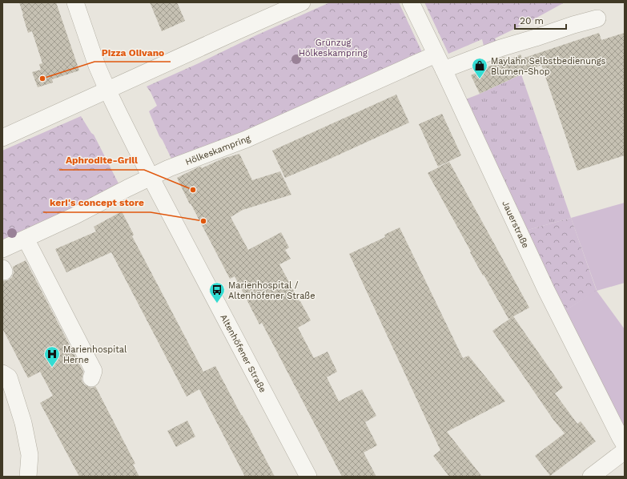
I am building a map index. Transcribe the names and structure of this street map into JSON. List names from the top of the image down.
{
  "streets": {
    "street": ["Hölkeskampring", "Jauerstraße", "Altenhöfener Straße"]
  },
  "crossings": [
    ["Hölkeskampring", "Jauerstraße"],
    ["Hölkeskampring", "Altenhöfener Straße"]
  ],
  "parks": ["Grünzug Hölkeskampring"],
  "places": {
    "other": ["Pizza Olivano", "Aphrodite-Grill", "keri's concept store"],
    "shop": ["Maylahn Selbstbedienungs Blumen-Shop"],
    "bus stop": ["Marienhospital / Altenhöfener Straße"],
    "hospital": ["Marienhospital Herne"]
  },
  "scale_bar": "20 m"
}
